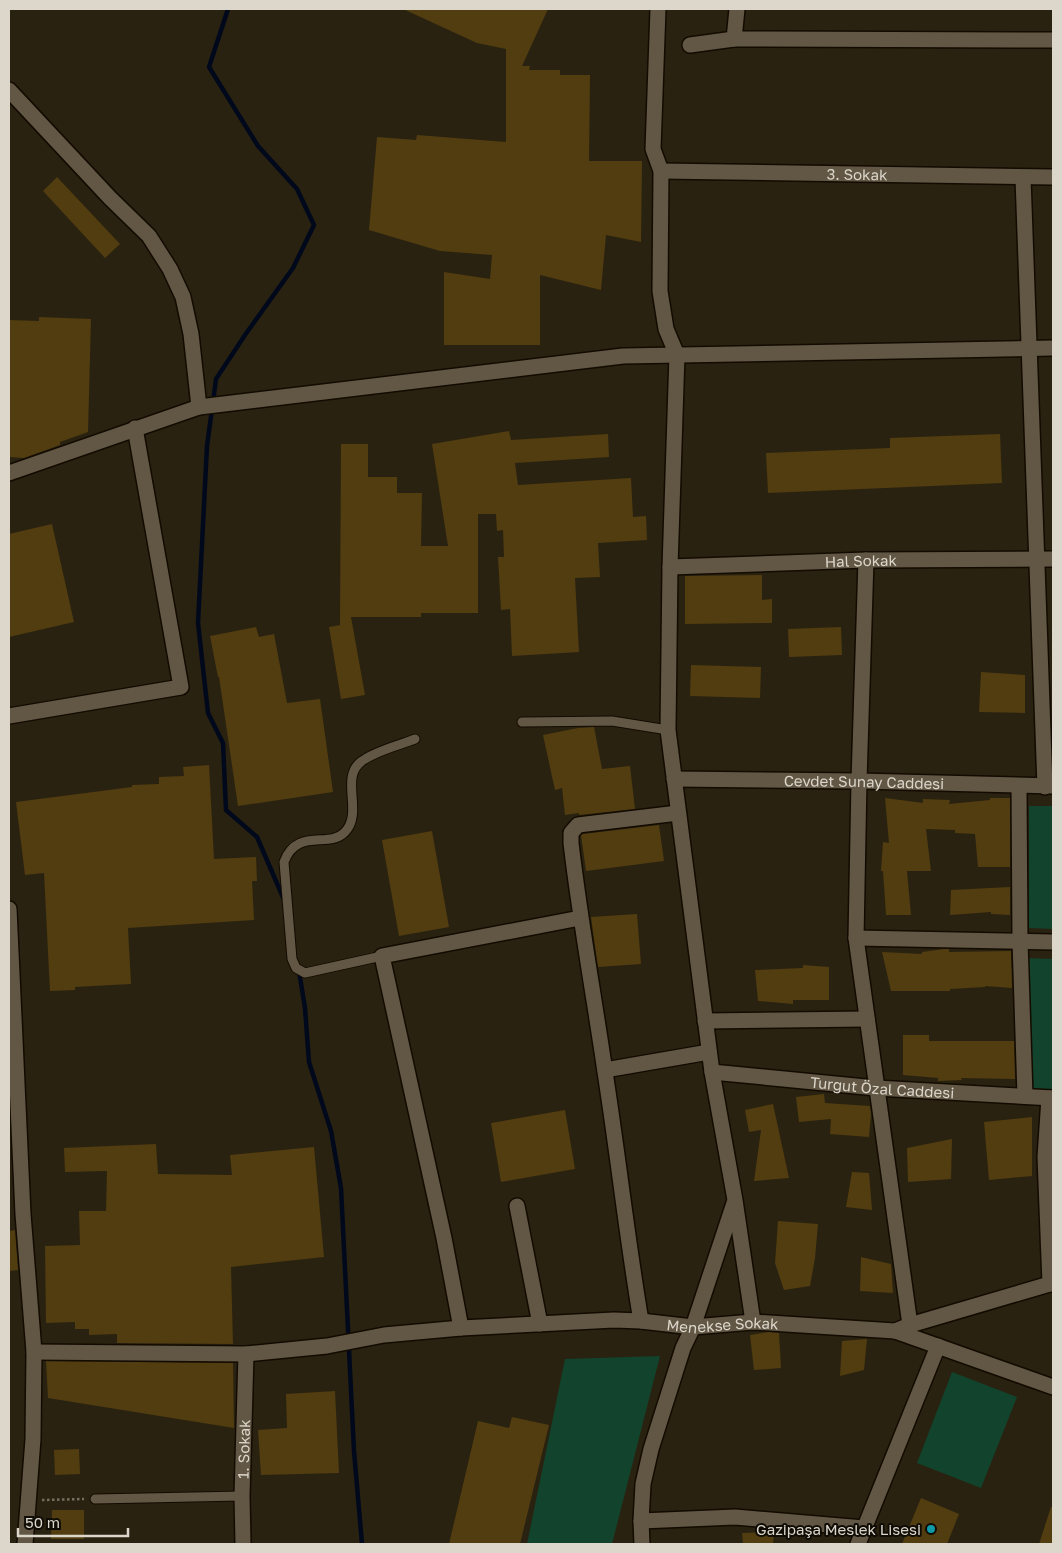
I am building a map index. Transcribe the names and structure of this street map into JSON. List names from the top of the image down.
{
  "streets": {
    "street": [
      "3. Sokak",
      "Hal Sokak",
      "Cevdet Sunay Caddesi",
      "Turgut Özal Caddesi",
      "Menekse Sokak",
      "1. Sokak"
    ]
  },
  "crossings": [
    ["Menekse Sokak", "1. Sokak"]
  ],
  "places": ["Gazipaşa Meslek Lisesi"],
  "scale_bar": "50 m"
}
